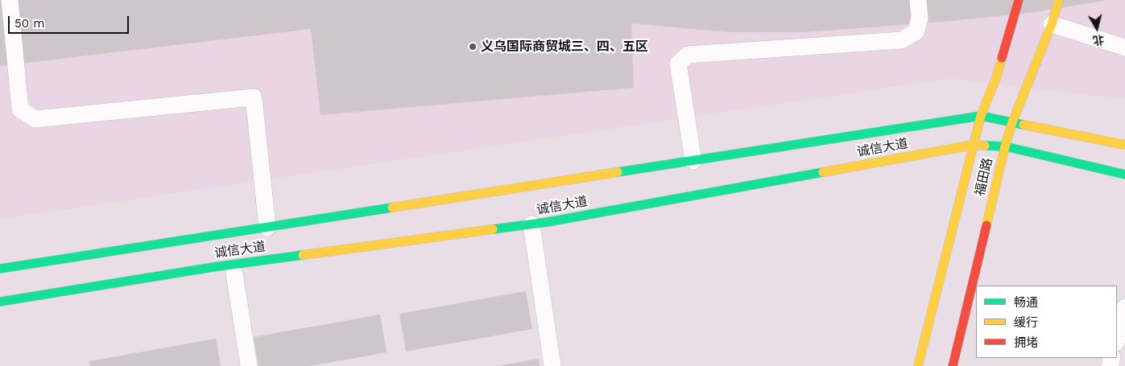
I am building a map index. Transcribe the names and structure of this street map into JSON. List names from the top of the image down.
{
  "streets": {
    "main road": ["诚信大道", "福田路"]
  },
  "crossings": [
    ["诚信大道", "福田路"]
  ],
  "places": ["义乌国际商贸城三、四、五区"],
  "legend": ["畅通", "缓行", "拥堵"],
  "scale_bar": "50 m",
  "north": "bottom"
}
